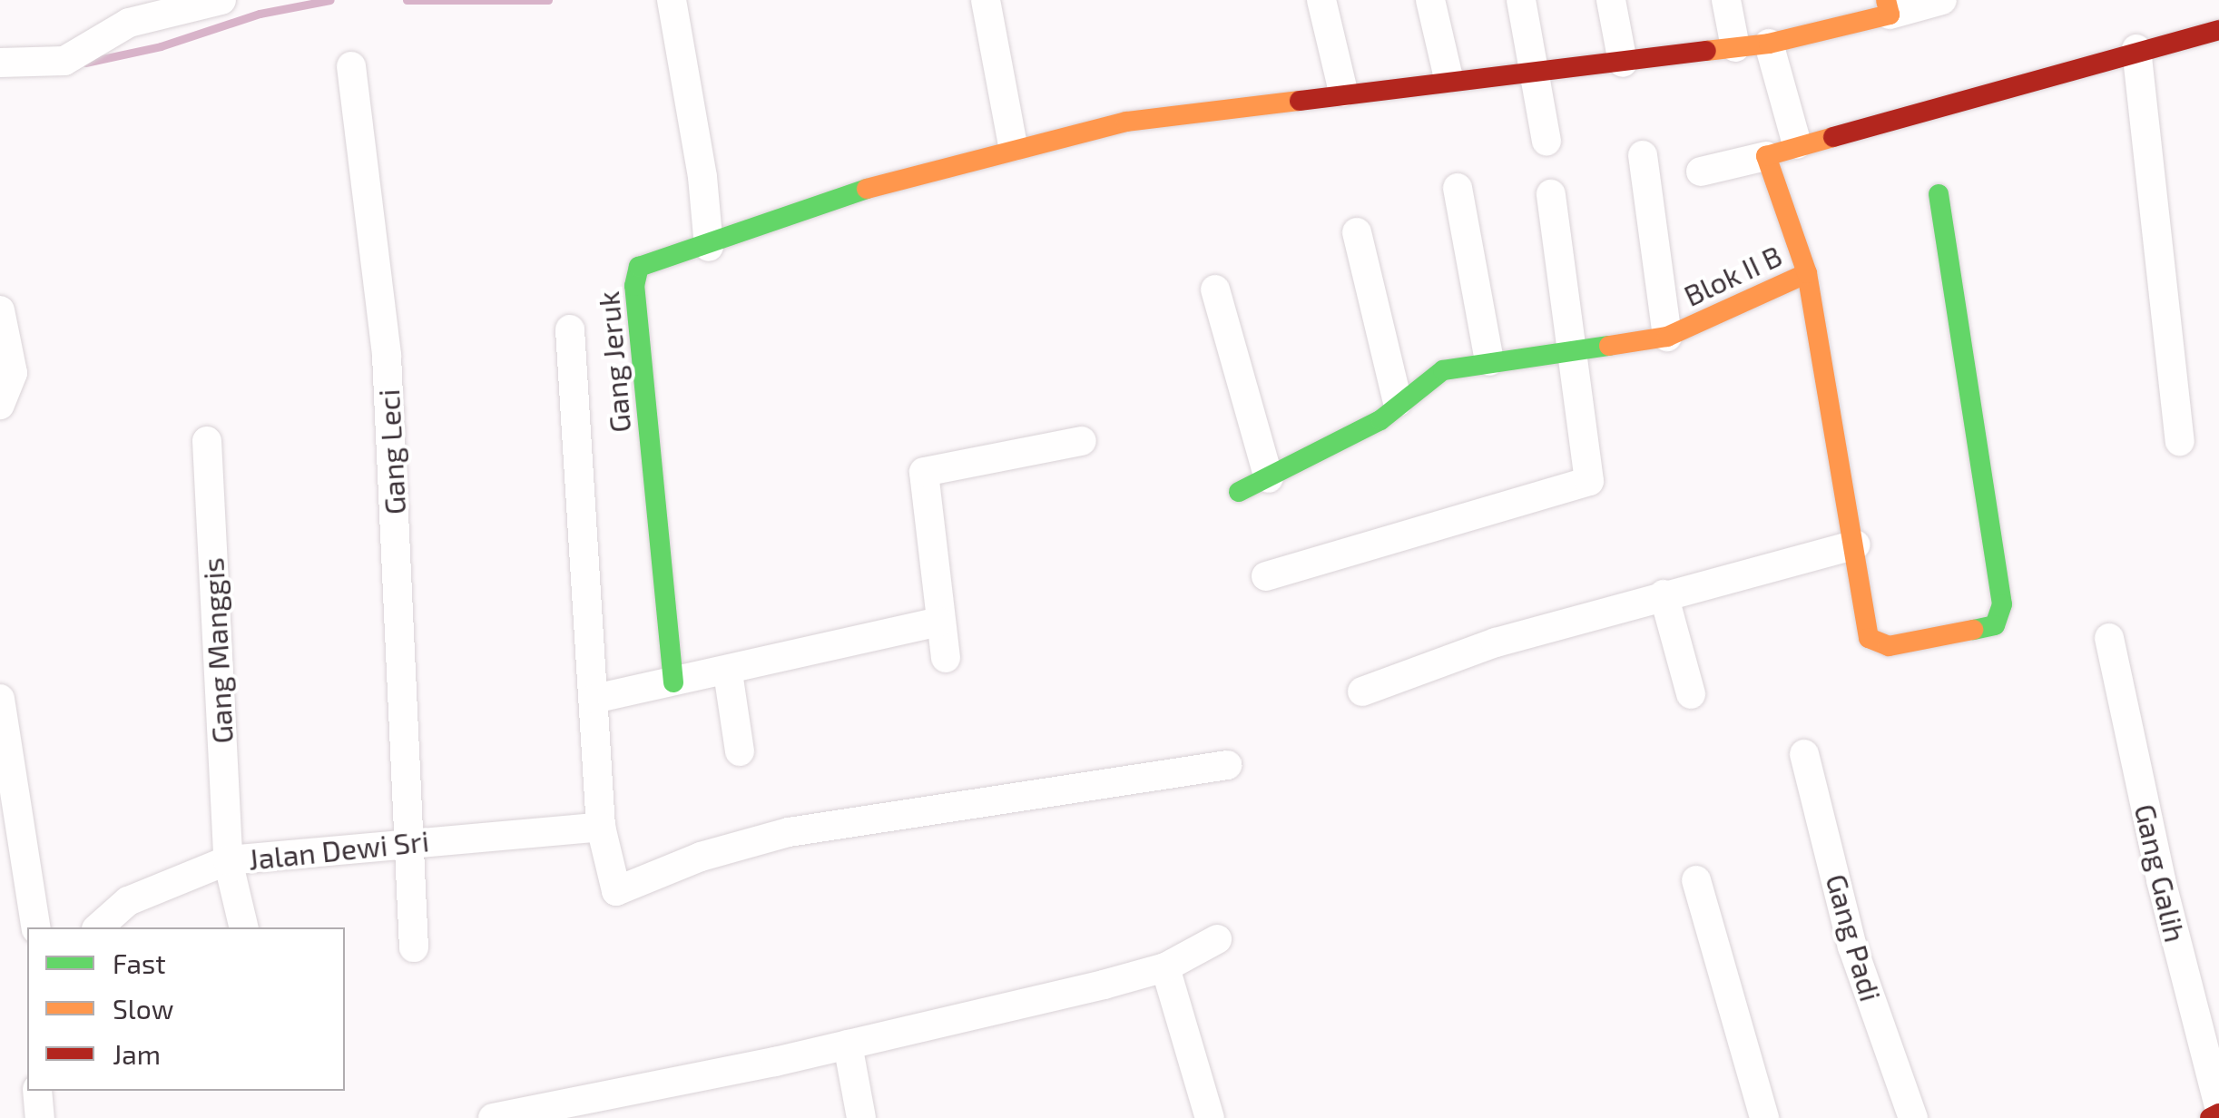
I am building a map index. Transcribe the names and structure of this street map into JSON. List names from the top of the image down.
{
  "streets": {
    "street": [
      "Blok II B",
      "Gang Jeruk",
      "Gang Leci",
      "Gang Manggis",
      "Jalan Dewi Sri",
      "Gang Galih",
      "Gang Padi"
    ]
  },
  "crossings": [
    ["Gang Leci", "Jalan Dewi Sri"],
    ["Gang Manggis", "Jalan Dewi Sri"]
  ],
  "legend": ["Fast", "Slow", "Jam"]
}
